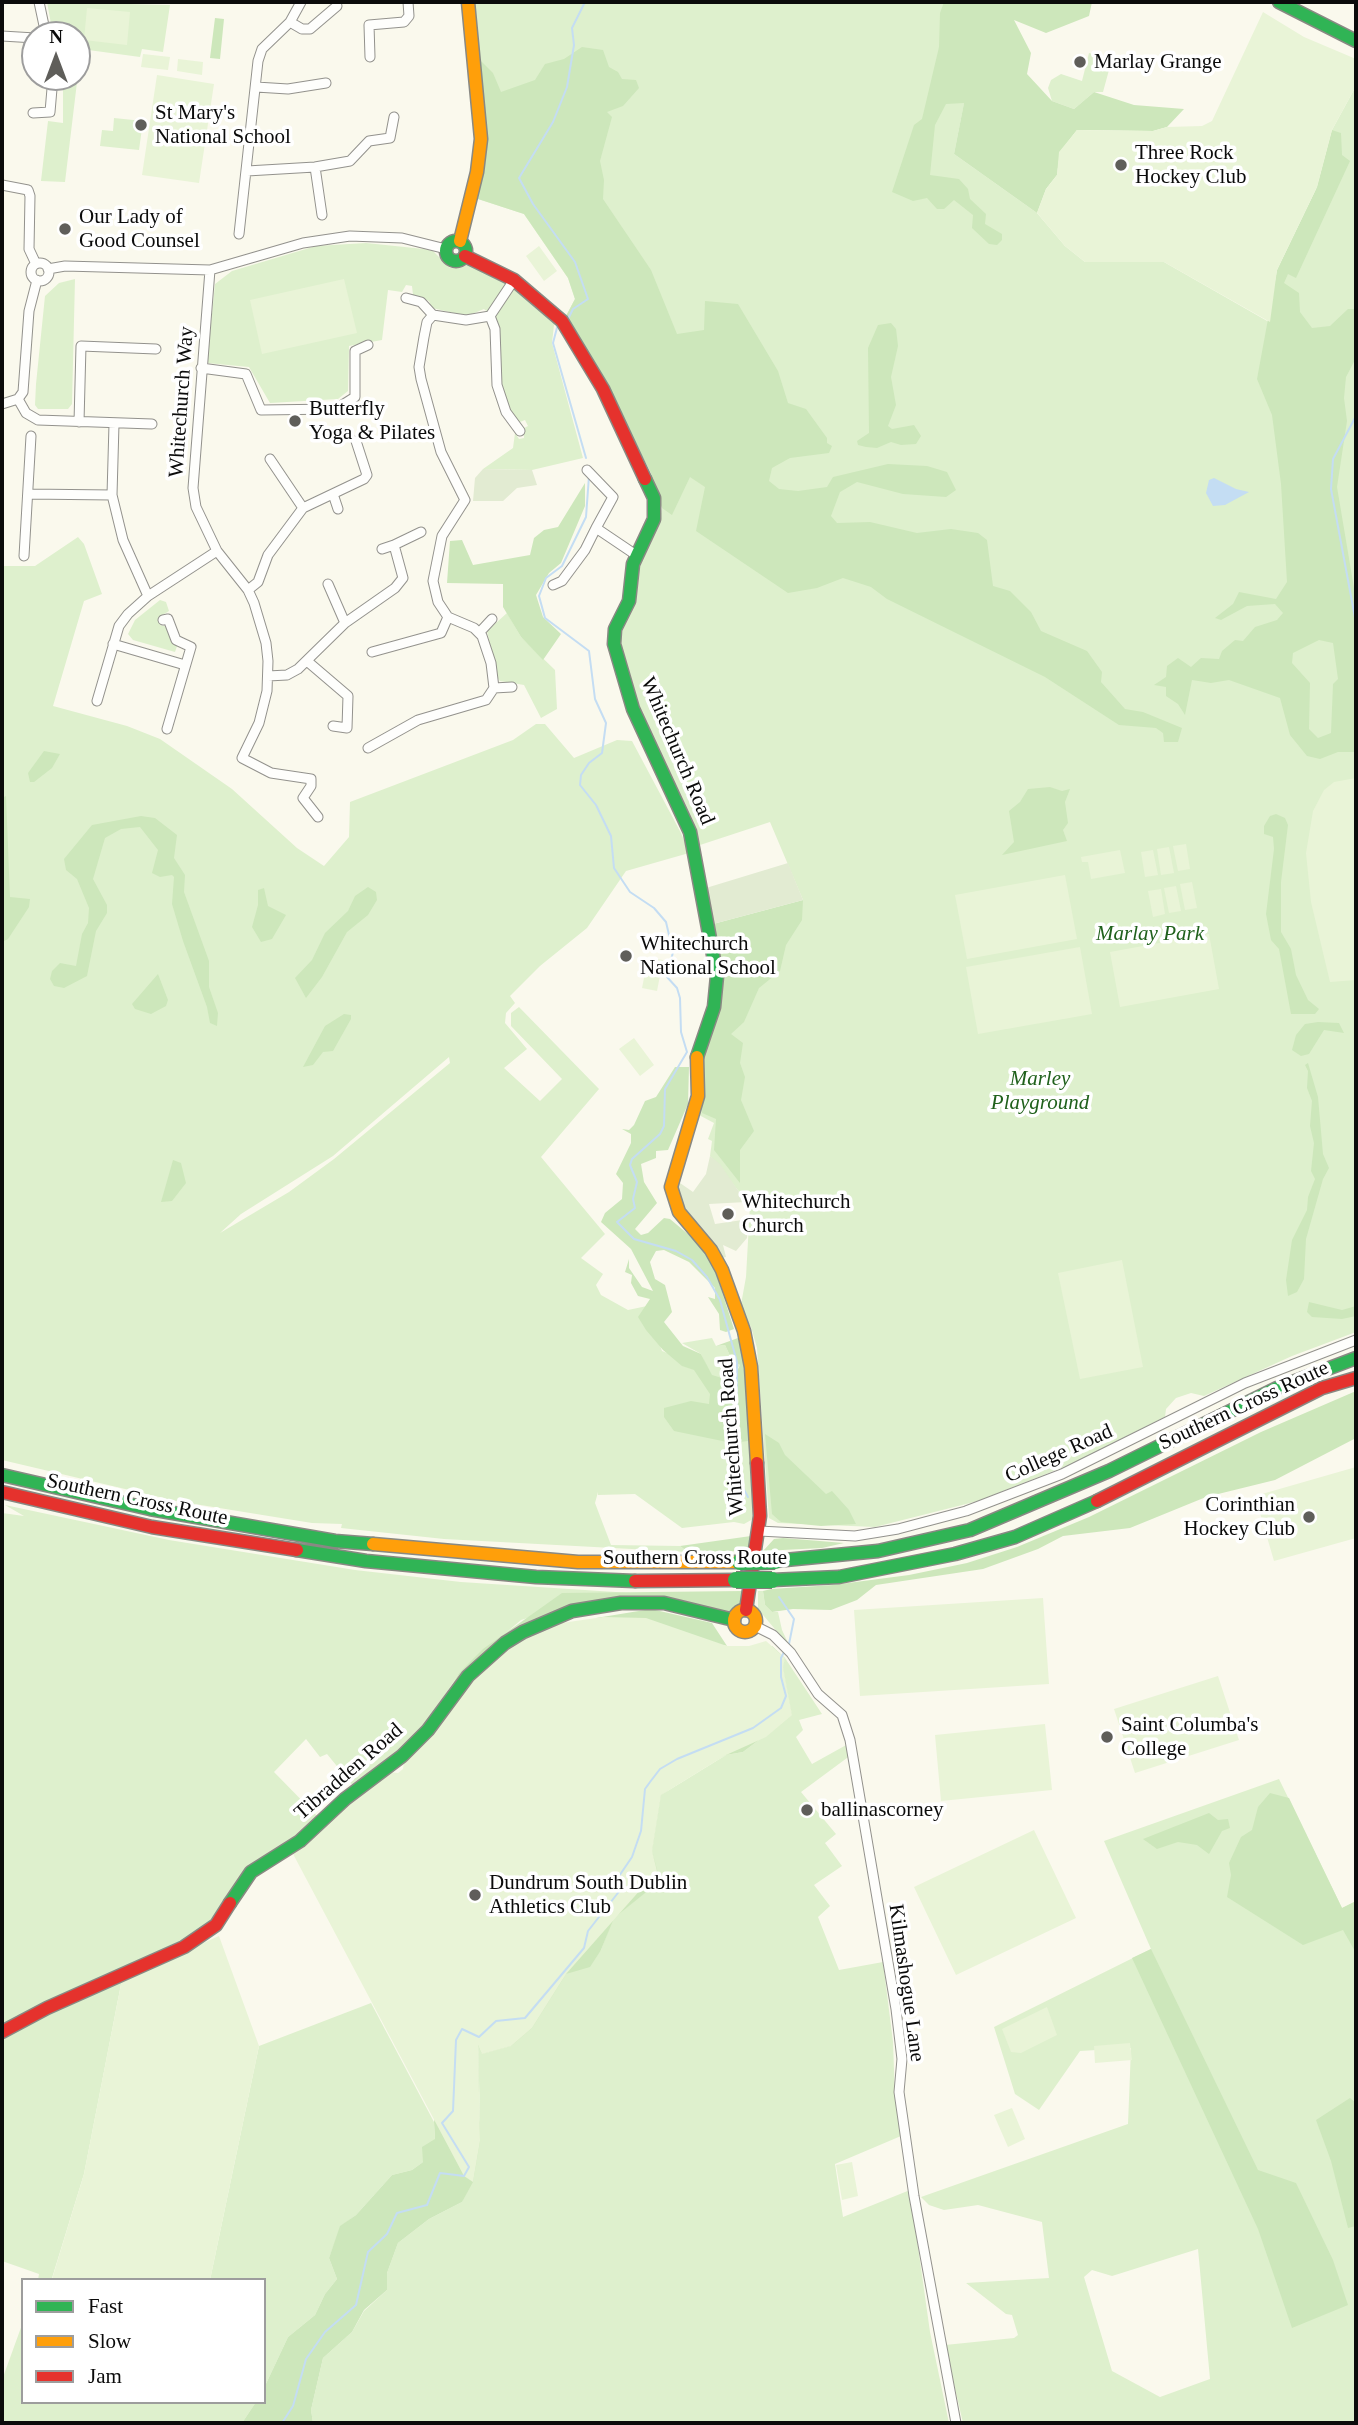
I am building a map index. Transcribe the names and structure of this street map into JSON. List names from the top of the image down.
{
  "streets": {
    "main road": ["Whitechurch Road", "Southern Cross Route", "Tibradden Road"],
    "street": ["Whitechurch Way", "College Road", "Kilmashogue Lane"]
  },
  "crossings": [
    ["Whitechurch Road", "College Road"],
    ["Whitechurch Road", "Tibradden Road"]
  ],
  "parks": ["Marlay Park", "Marley Playground"],
  "places": [
    "Marlay Grange",
    "St Mary's National School",
    "Three Rock Hockey Club",
    "Our Lady of Good Counsel",
    "Butterfly Yoga & Pilates",
    "Whitechurch National School",
    "Whitechurch Church",
    "Corinthian Hockey Club",
    "Saint Columba's College",
    "ballinascorney",
    "Dundrum South Dublin Athletics Club"
  ],
  "legend": ["Fast", "Slow", "Jam"],
  "north": "top"
}
